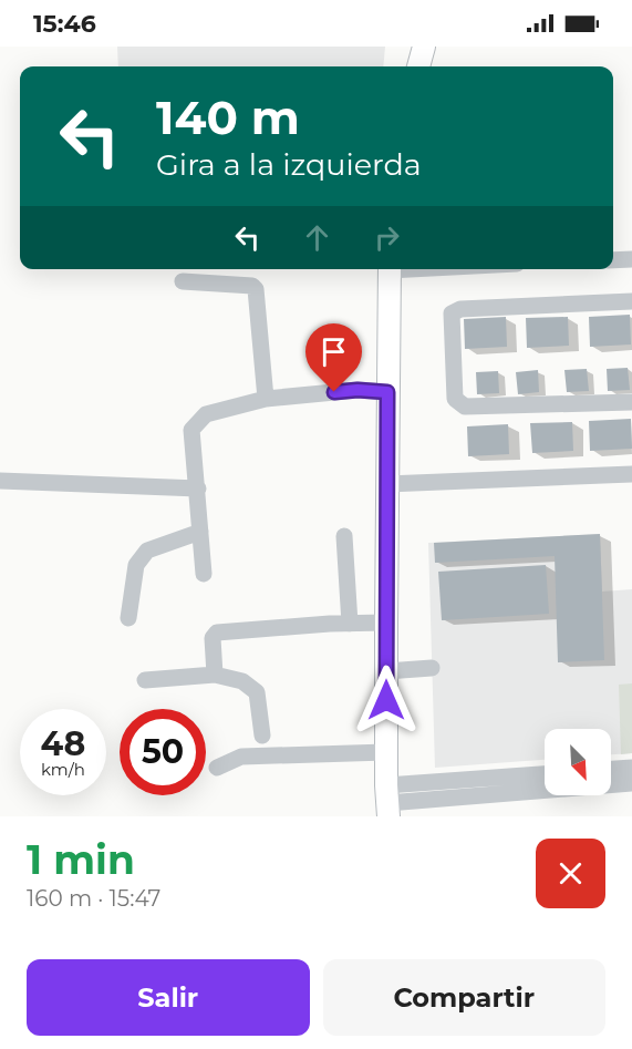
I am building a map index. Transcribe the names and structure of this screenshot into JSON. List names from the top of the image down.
{
  "north": "bottom right",
  "page": {
    "status": "15:46",
    "turn": ["140 m", "Gira a la izquierda"],
    "speed": "48 km/h",
    "limit": "50",
    "heading": ["1 min", "160 m · 15:47"],
    "buttons": ["Salir", "Compartir"]
  }
}
